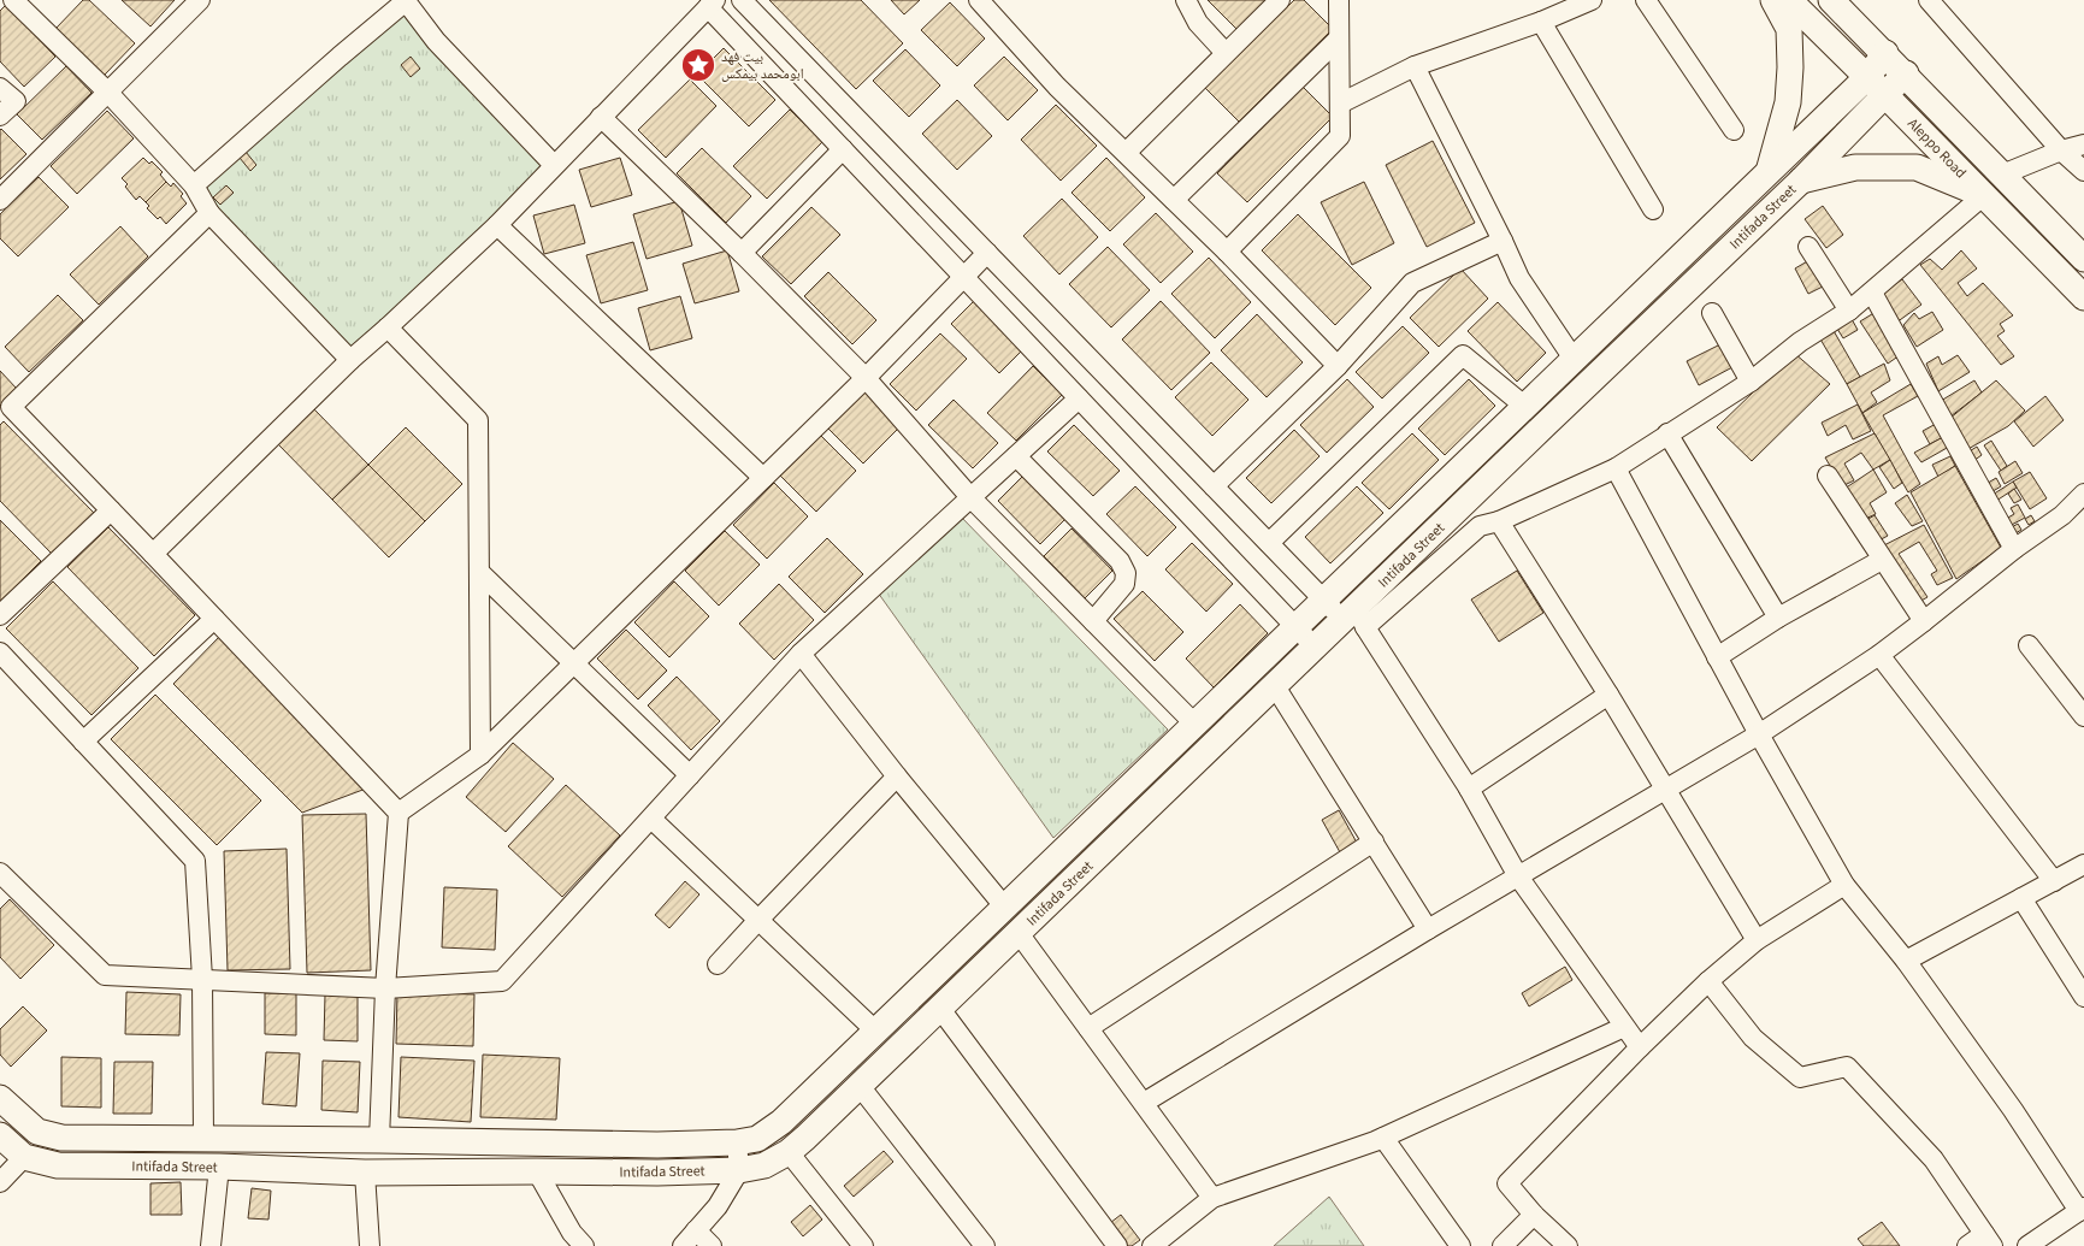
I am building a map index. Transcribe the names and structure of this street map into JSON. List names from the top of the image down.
{
  "streets": {
    "main road": ["Aleppo Road", "Intifada Street"]
  },
  "crossings": [
    ["Aleppo Road", "Intifada Street"]
  ],
  "places": {
    "place": ["بيت فهد ابومحمد بيمكس"]
  }
}
